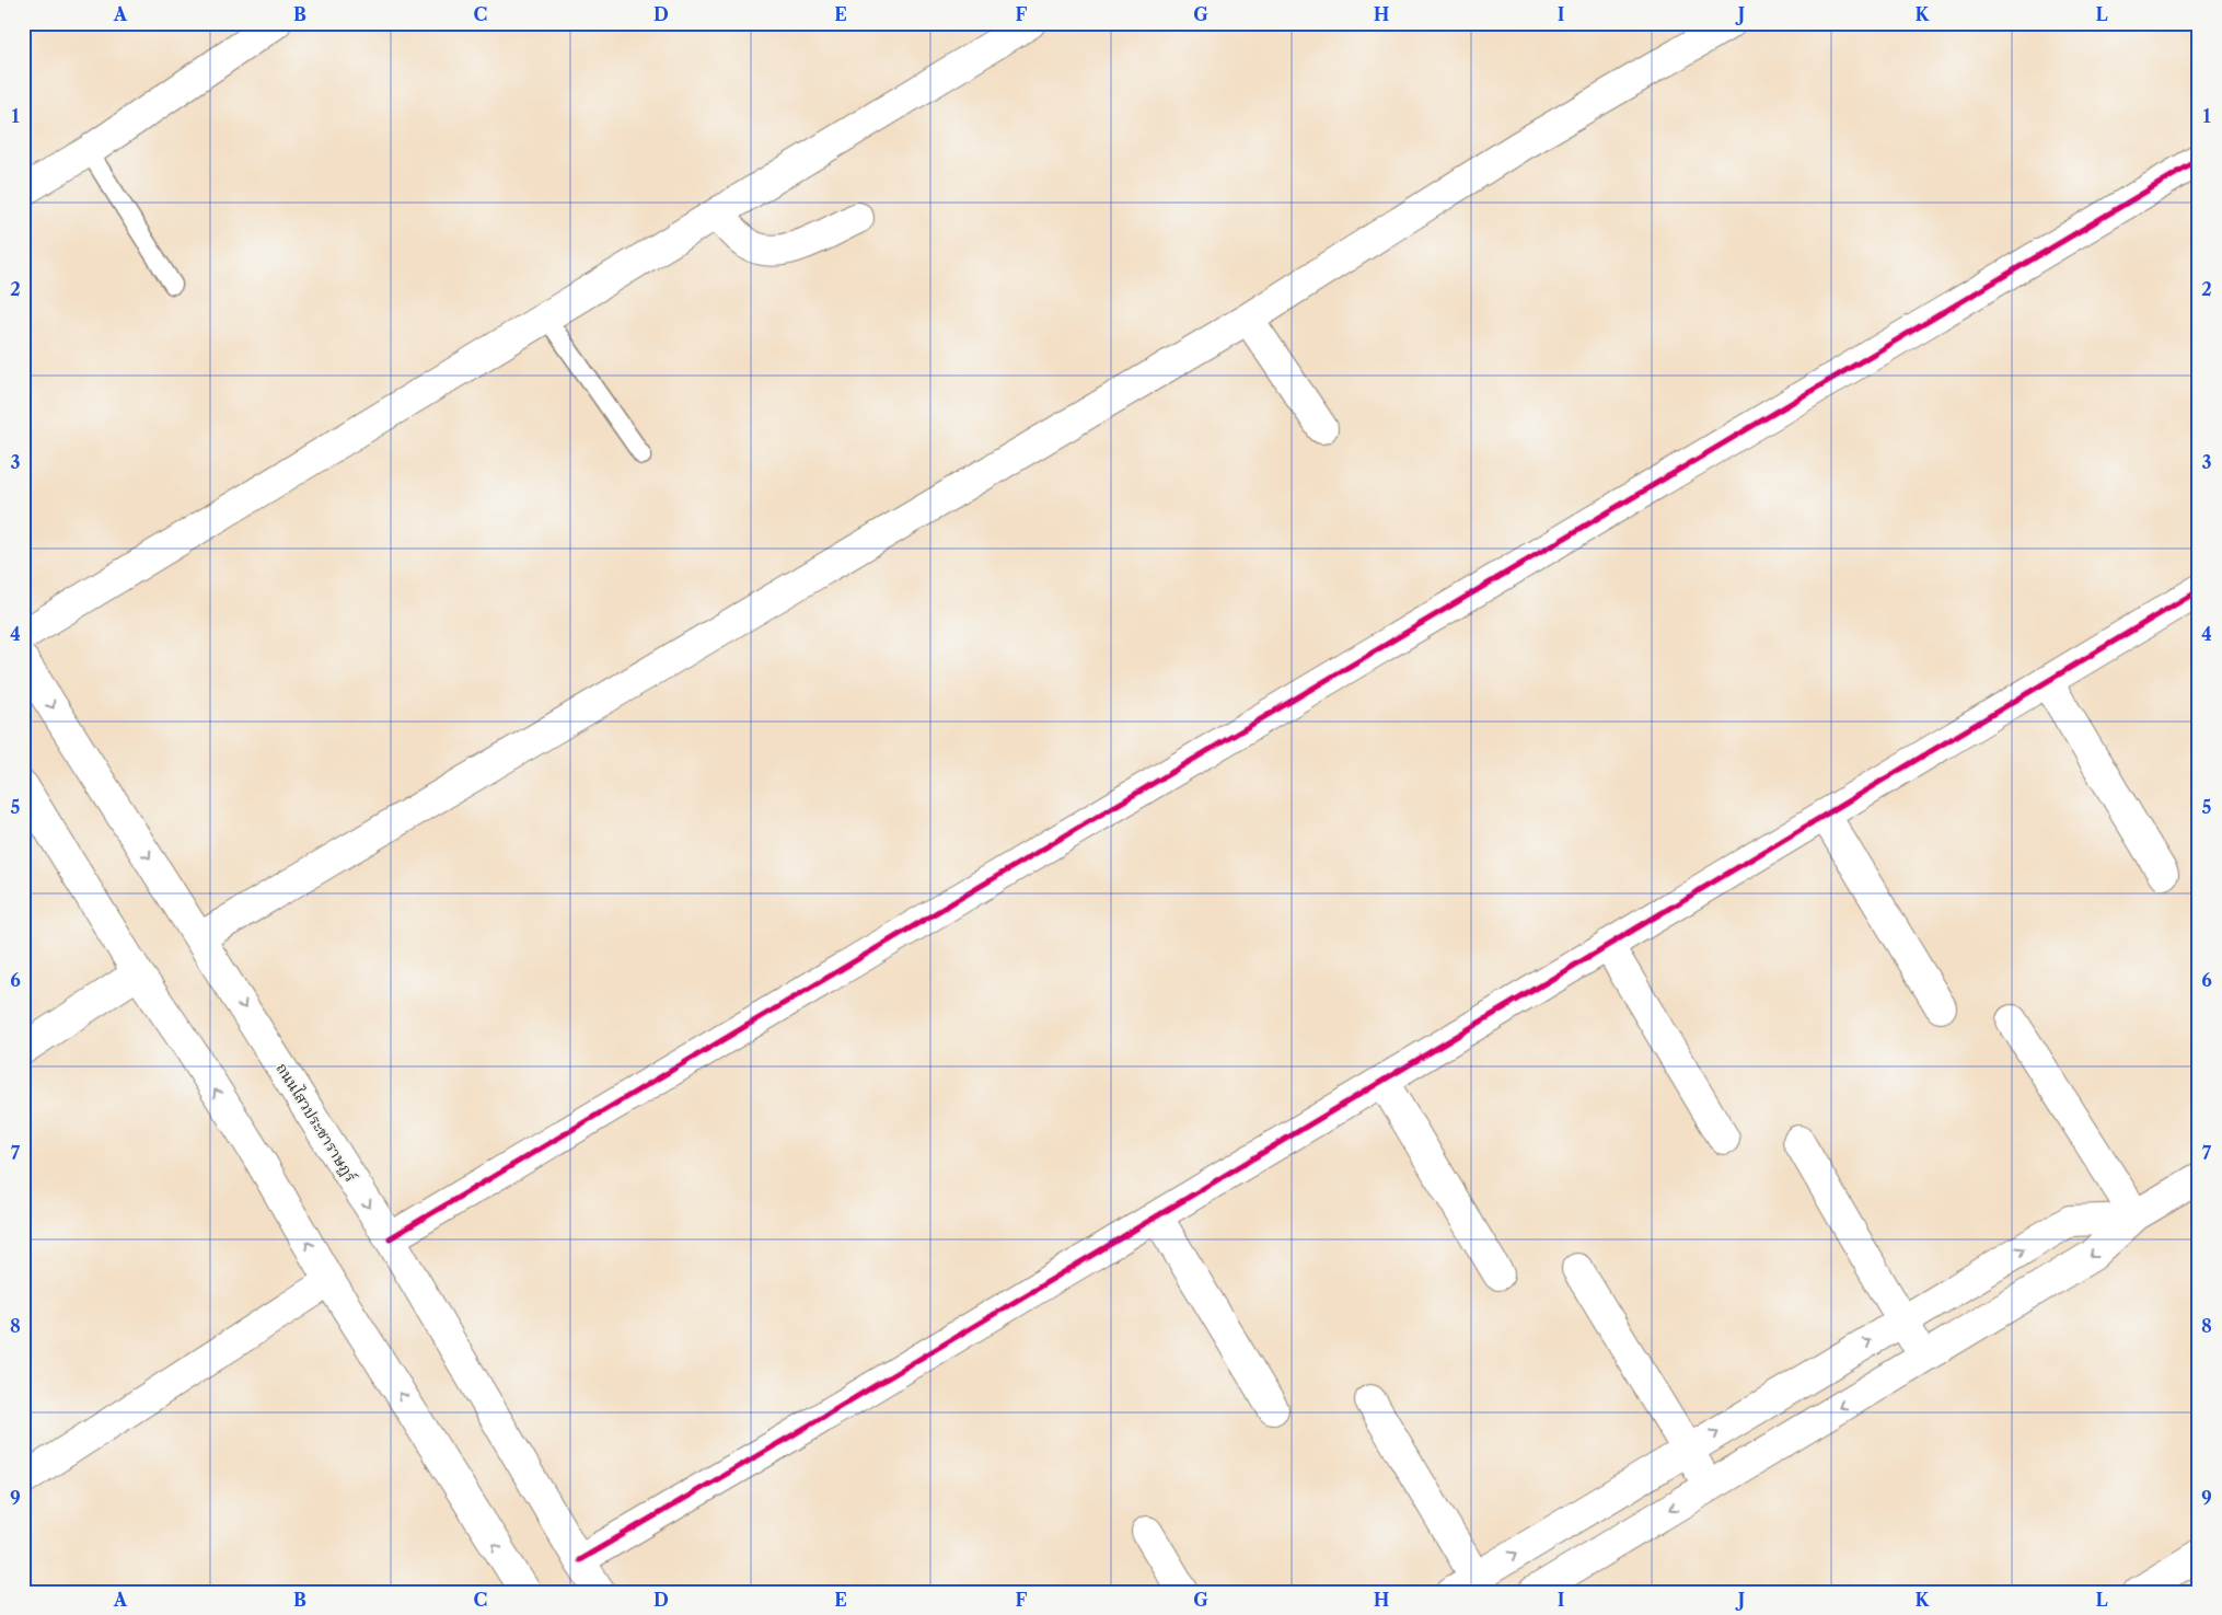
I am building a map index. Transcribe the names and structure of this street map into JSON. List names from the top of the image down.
{
  "streets": {
    "street": ["ถนนไสวประชาราษฎร์"]
  },
  "grid": {
    "columns": [
      "A",
      "B",
      "C",
      "D",
      "E",
      "F",
      "G",
      "H",
      "I",
      "J",
      "K",
      "L"
    ],
    "rows": [
      "1",
      "2",
      "3",
      "4",
      "5",
      "6",
      "7",
      "8",
      "9"
    ]
  }
}
